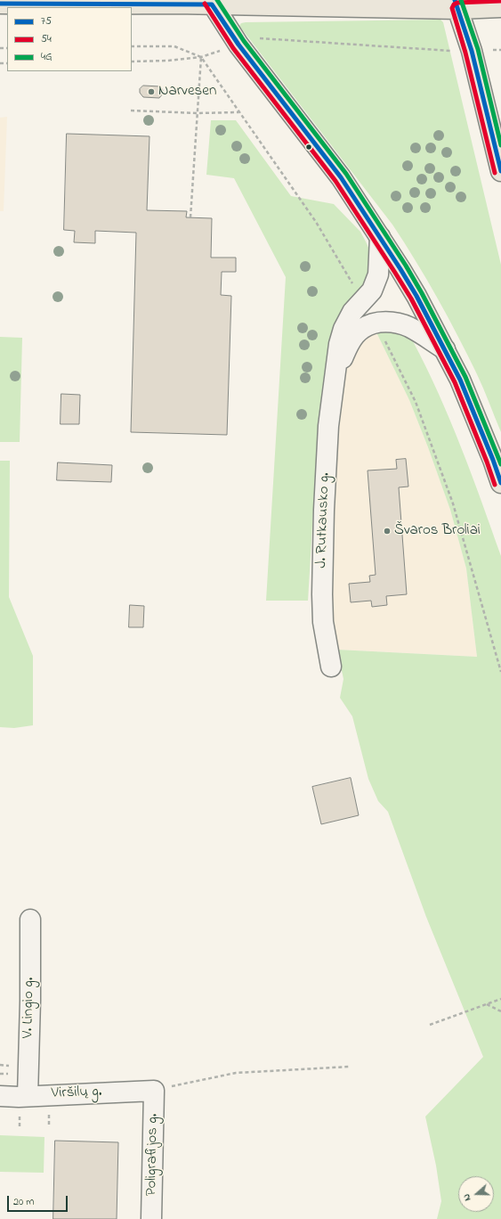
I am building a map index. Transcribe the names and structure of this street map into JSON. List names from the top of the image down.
{
  "streets": {
    "street": [
      "J. Rutkausko g.",
      "V. Lingio g.",
      "Viršilų g.",
      "Poligrafijos g."
    ]
  },
  "crossings": [
    ["V. Lingio g.", "Viršilų g."],
    ["Viršilų g.", "Poligrafijos g."]
  ],
  "places": ["Narvesen", "Švaros Broliai"],
  "lines": ["transit line 75", "transit line 4G", "transit line 54"],
  "legend": ["75", "54", "4G"],
  "scale_bar": "20 m",
  "north": "left"
}
